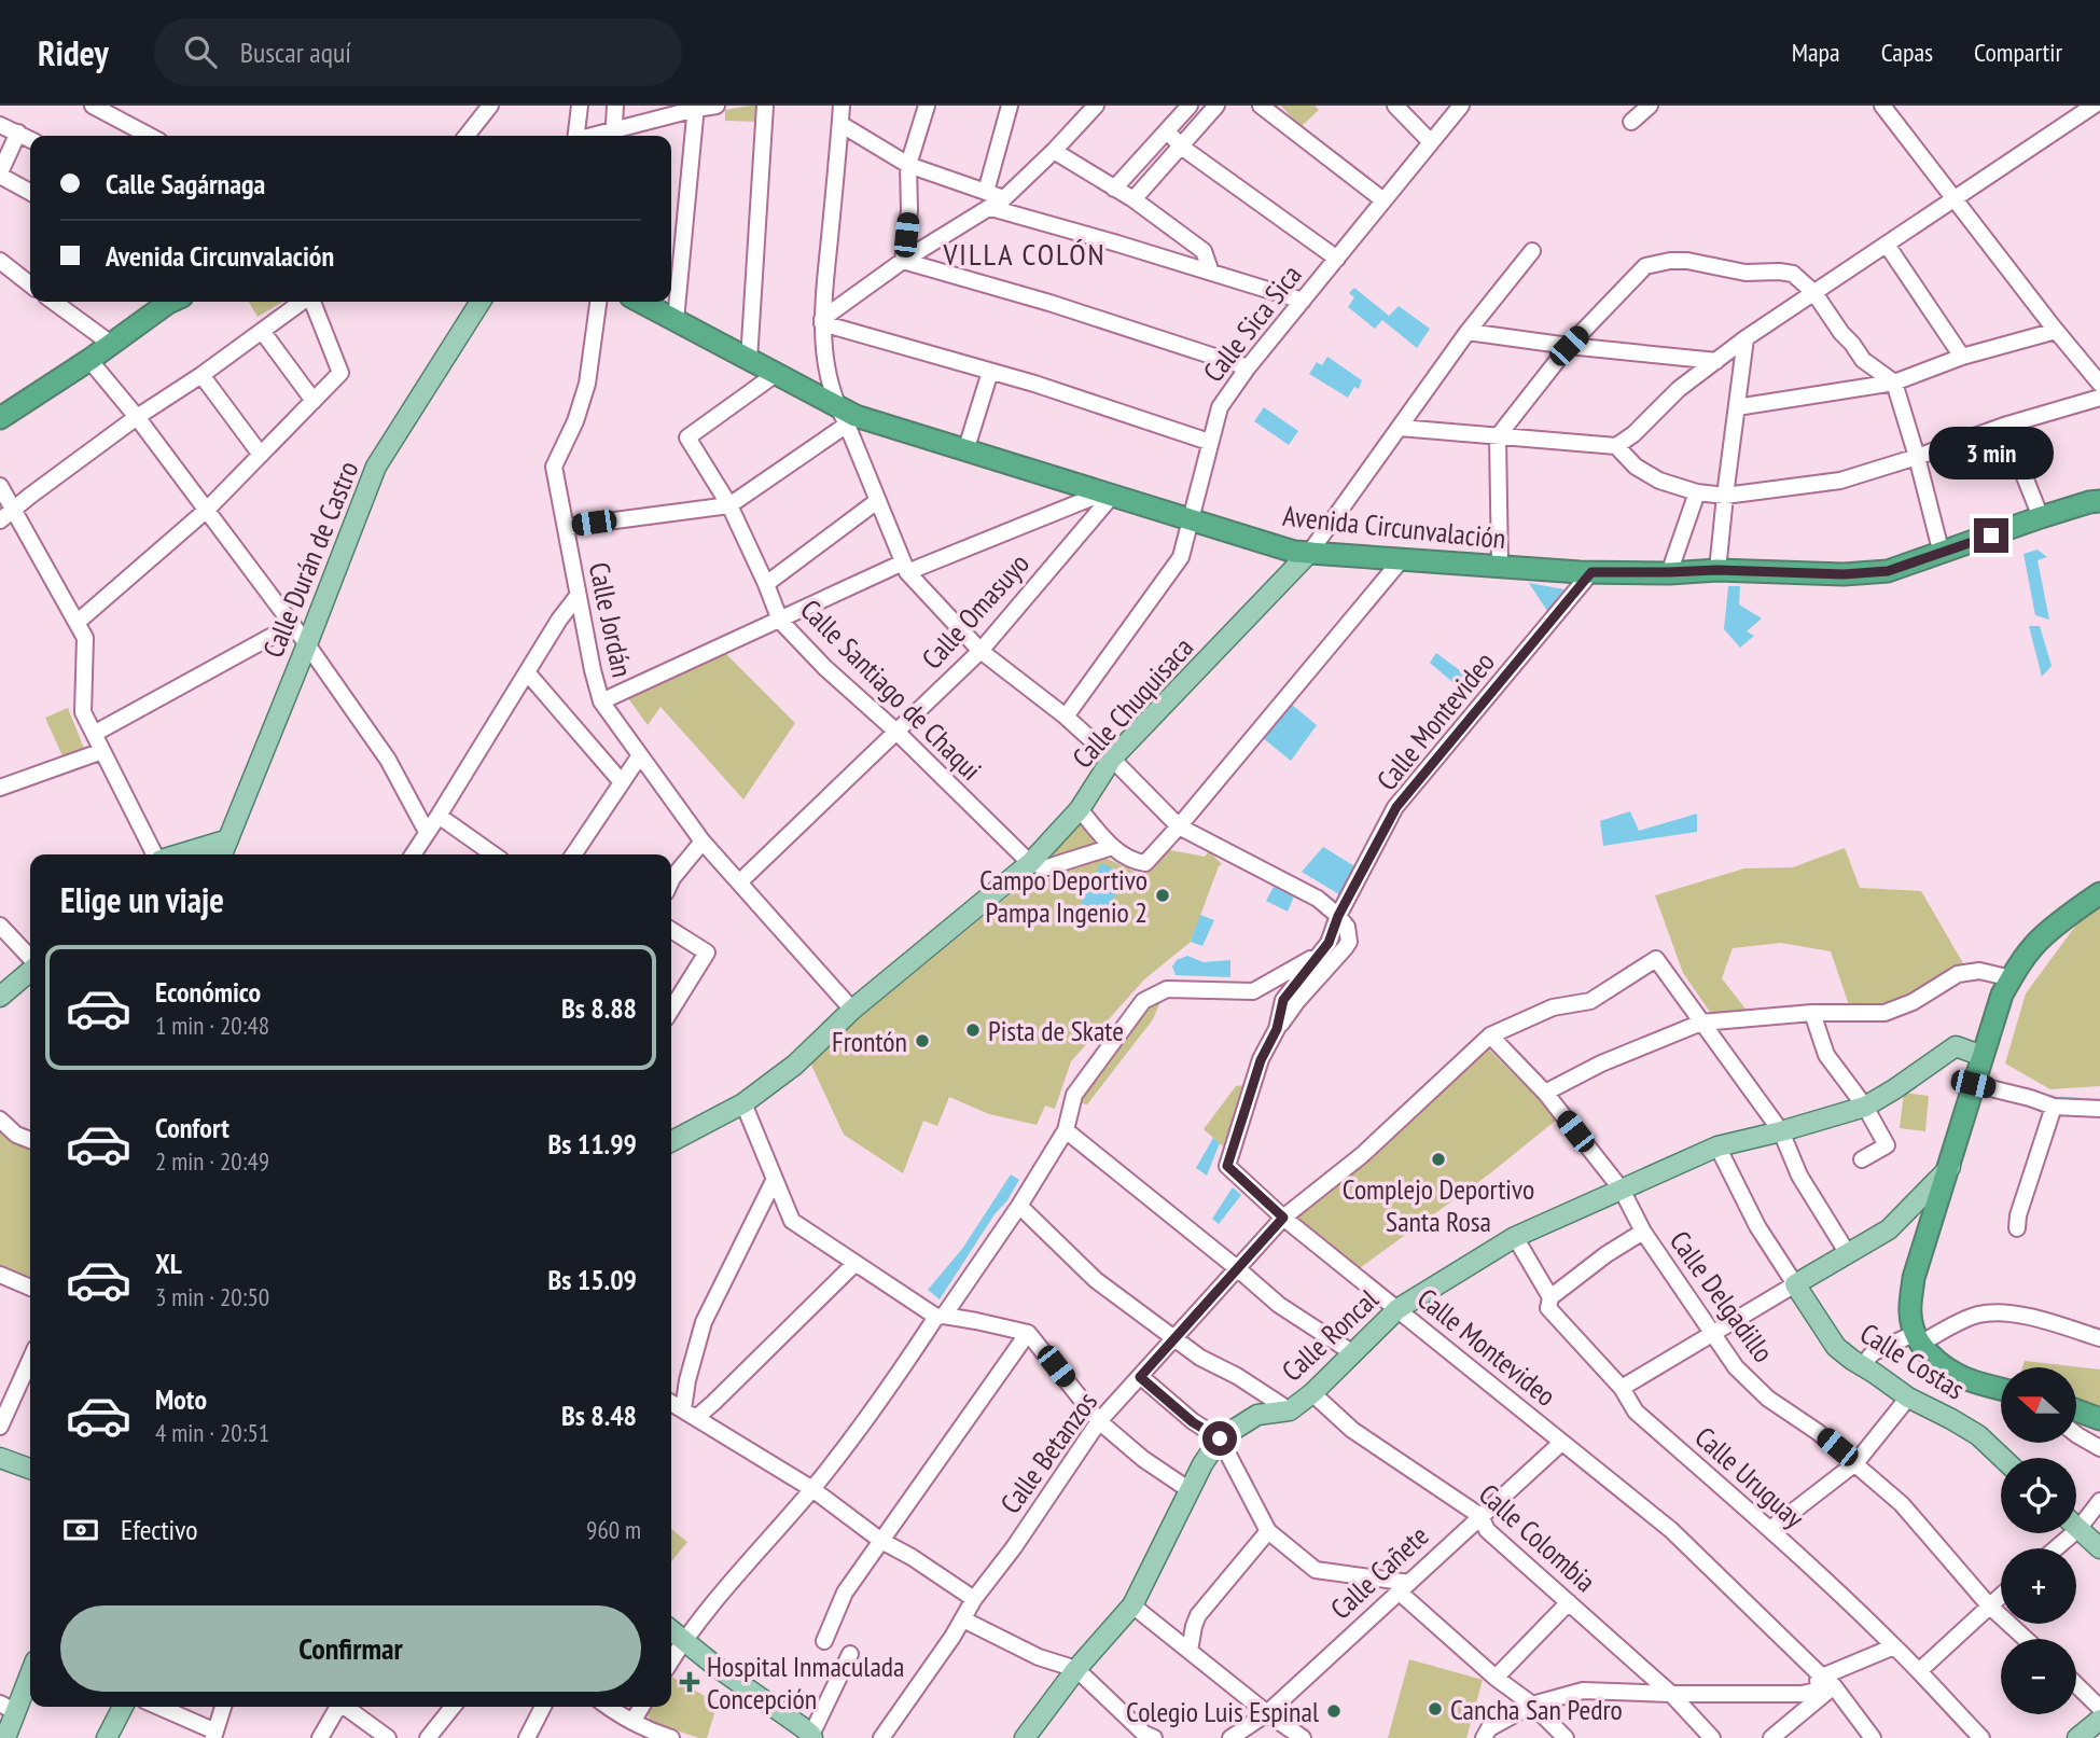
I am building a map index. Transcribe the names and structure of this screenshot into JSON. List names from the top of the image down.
{
  "streets": {
    "highway": ["Avenida Circunvalación"],
    "main road": [
      "Calle Durán de Castro",
      "Calle Chuquisaca",
      "Calle Roncal",
      "Calle Costas"
    ],
    "street": [
      "Calle Sica Sica",
      "Calle Omasuyo",
      "Calle Jordán",
      "Calle Santiago de Chaqui",
      "Calle Montevideo",
      "Calle Delgadillo",
      "Calle Betanzos",
      "Calle Uruguay",
      "Calle Colombia",
      "Calle Cañete"
    ]
  },
  "crossings": [
    ["Calle Sica Sica", "Avenida Circunvalación"],
    ["Avenida Circunvalación", "Calle Omasuyo"],
    ["Avenida Circunvalación", "Calle Santiago de Chaqui"],
    ["Avenida Circunvalación", "Calle Chuquisaca"],
    ["Avenida Circunvalación", "Calle Montevideo"],
    ["Calle Omasuyo", "Calle Jordán"],
    ["Calle Omasuyo", "Calle Santiago de Chaqui"],
    ["Calle Jordán", "Calle Chuquisaca"],
    ["Calle Santiago de Chaqui", "Calle Chuquisaca"],
    ["Calle Montevideo", "Calle Roncal"],
    ["Calle Montevideo", "Calle Betanzos"],
    ["Calle Montevideo", "Calle Cañete"],
    ["Calle Delgadillo", "Calle Roncal"],
    ["Calle Delgadillo", "Calle Betanzos"],
    ["Calle Roncal", "Calle Uruguay"],
    ["Calle Roncal", "Calle Colombia"],
    ["Calle Colombia", "Calle Cañete"]
  ],
  "districts": ["VILLA COLÓN"],
  "places": {
    "other": [
      "Campo Deportivo Pampa Ingenio 2",
      "Pista de Skate",
      "Frontón",
      "Complejo Deportivo Santa Rosa",
      "Cancha San Pedro",
      "Colegio Luis Espinal"
    ],
    "health": ["Hospital Inmaculada Concepción"]
  },
  "north": "left",
  "page": {
    "header": "Ridey",
    "search": "Buscar aquí",
    "nav": ["Mapa", "Capas", "Compartir"],
    "banner": ["Calle Sagárnaga", "Avenida Circunvalación"],
    "bubble": "3 min",
    "heading": "Elige un viaje",
    "list": [
      {
        "name": "Económico",
        "note": "1 min · 20:48",
        "value": "Bs 8.88"
      },
      {
        "name": "Confort",
        "note": "2 min · 20:49",
        "value": "Bs 11.99"
      },
      {
        "name": "XL",
        "note": "3 min · 20:50",
        "value": "Bs 15.09"
      },
      {
        "name": "Moto",
        "note": "4 min · 20:51",
        "value": "Bs 8.48"
      }
    ],
    "map_buttons": ["+", "−"],
    "pay": ["Efectivo", "960 m"],
    "buttons": "Confirmar"
  }
}
